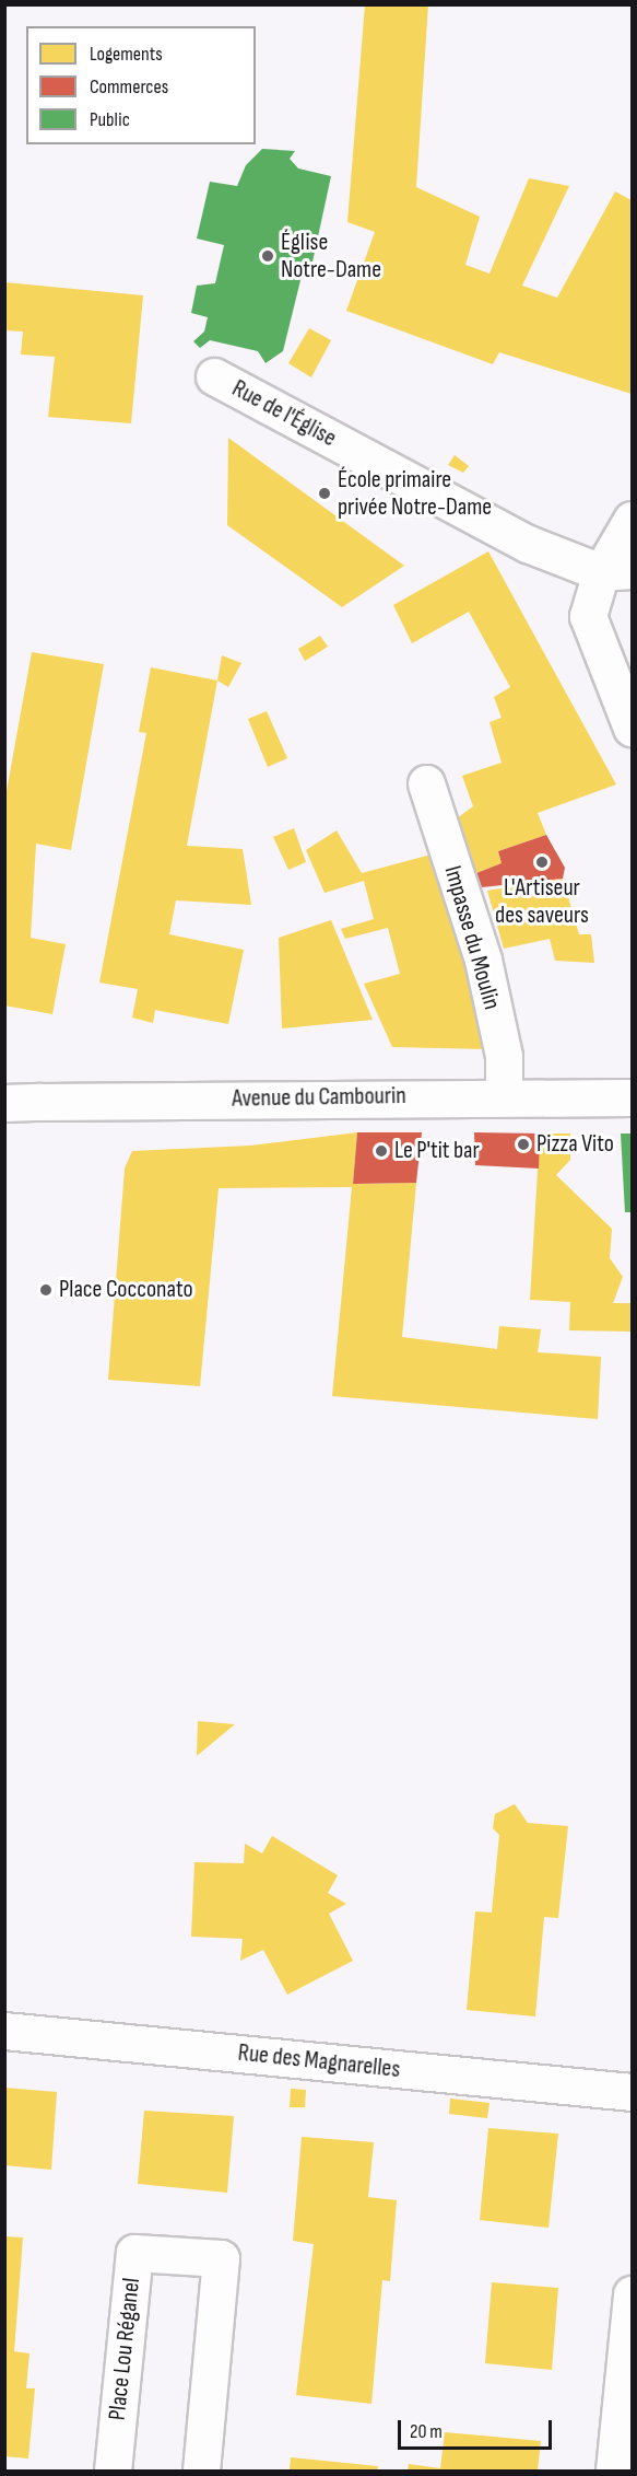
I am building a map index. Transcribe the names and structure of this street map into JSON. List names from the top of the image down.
{
  "streets": {
    "street": [
      "Rue de l'Église",
      "Impasse du Moulin",
      "Avenue du Cambourin",
      "Rue des Magnarelles",
      "Place Lou Réganel"
    ]
  },
  "crossings": [
    ["Impasse du Moulin", "Avenue du Cambourin"]
  ],
  "places": [
    "Église Notre-Dame",
    "École primaire privée Notre-Dame",
    "L'Artiseur des saveurs",
    "Pizza Vito",
    "Le P'tit bar",
    "Place Cocconato"
  ],
  "legend": ["Logements", "Commerces", "Public"],
  "scale_bar": "20 m"
}
